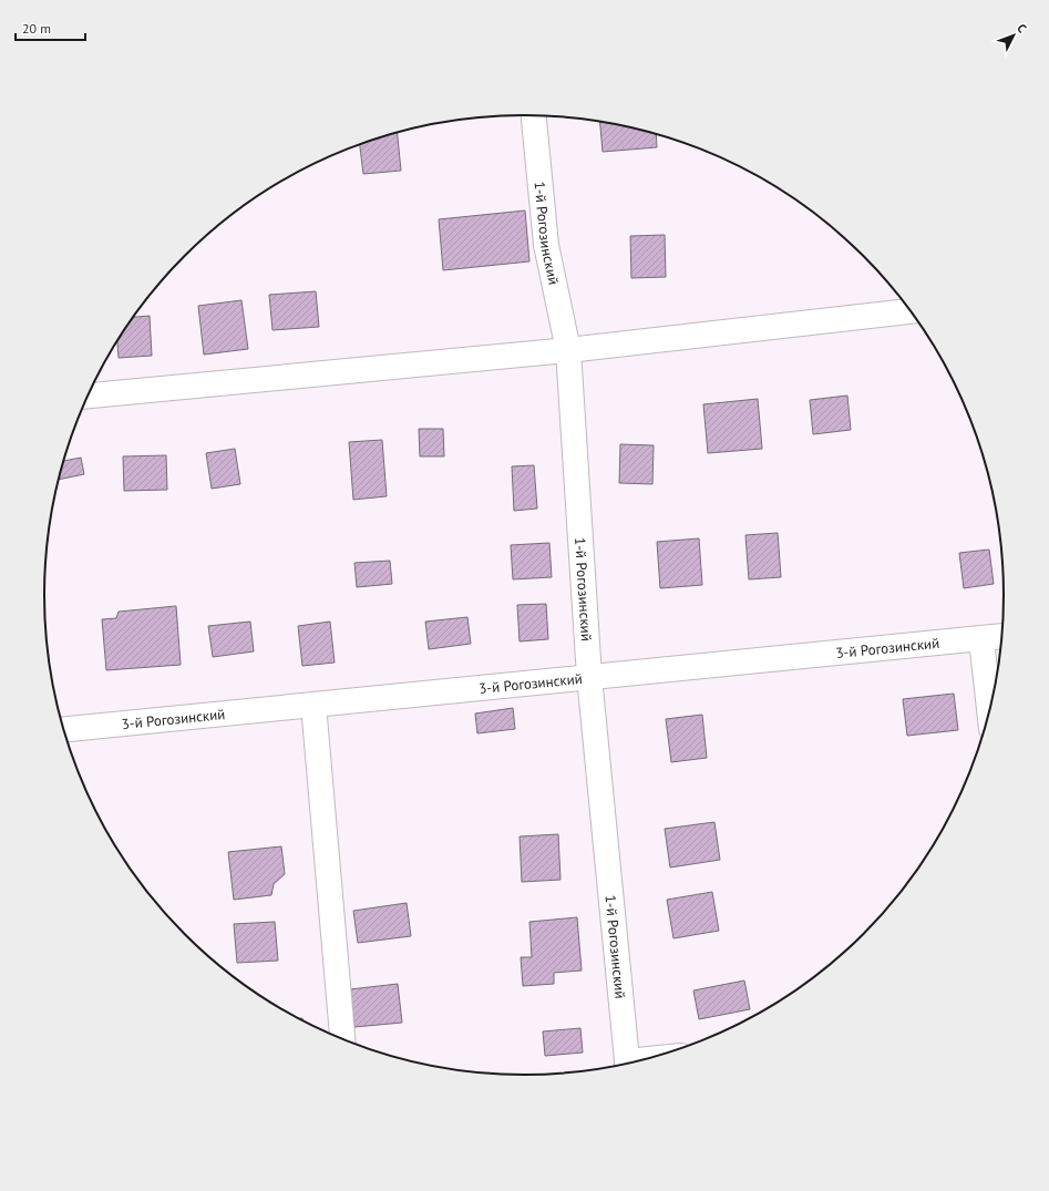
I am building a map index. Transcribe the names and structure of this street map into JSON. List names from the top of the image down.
{
  "streets": {
    "lane": ["1-й Рогозинский", "3-й Рогозинский"]
  },
  "crossings": [
    ["1-й Рогозинский", "3-й Рогозинский"]
  ],
  "scale_bar": "20 m",
  "north": "top right"
}
